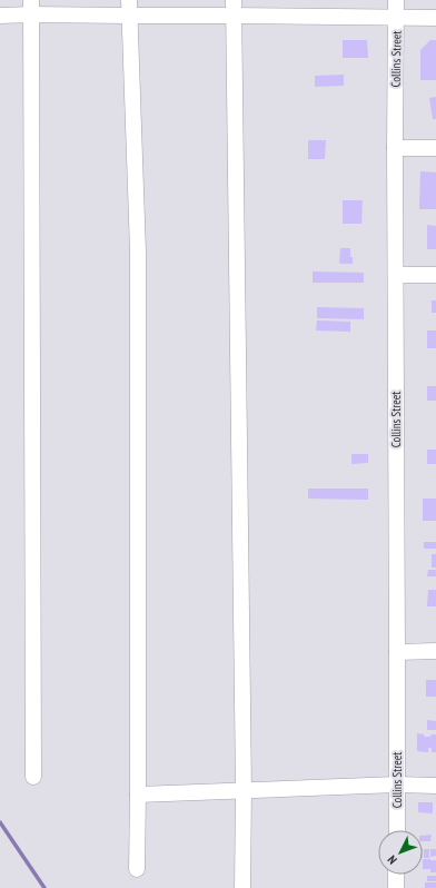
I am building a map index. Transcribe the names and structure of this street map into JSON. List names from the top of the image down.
{
  "streets": {
    "street": ["Collins Street"]
  },
  "north": "bottom left"
}
